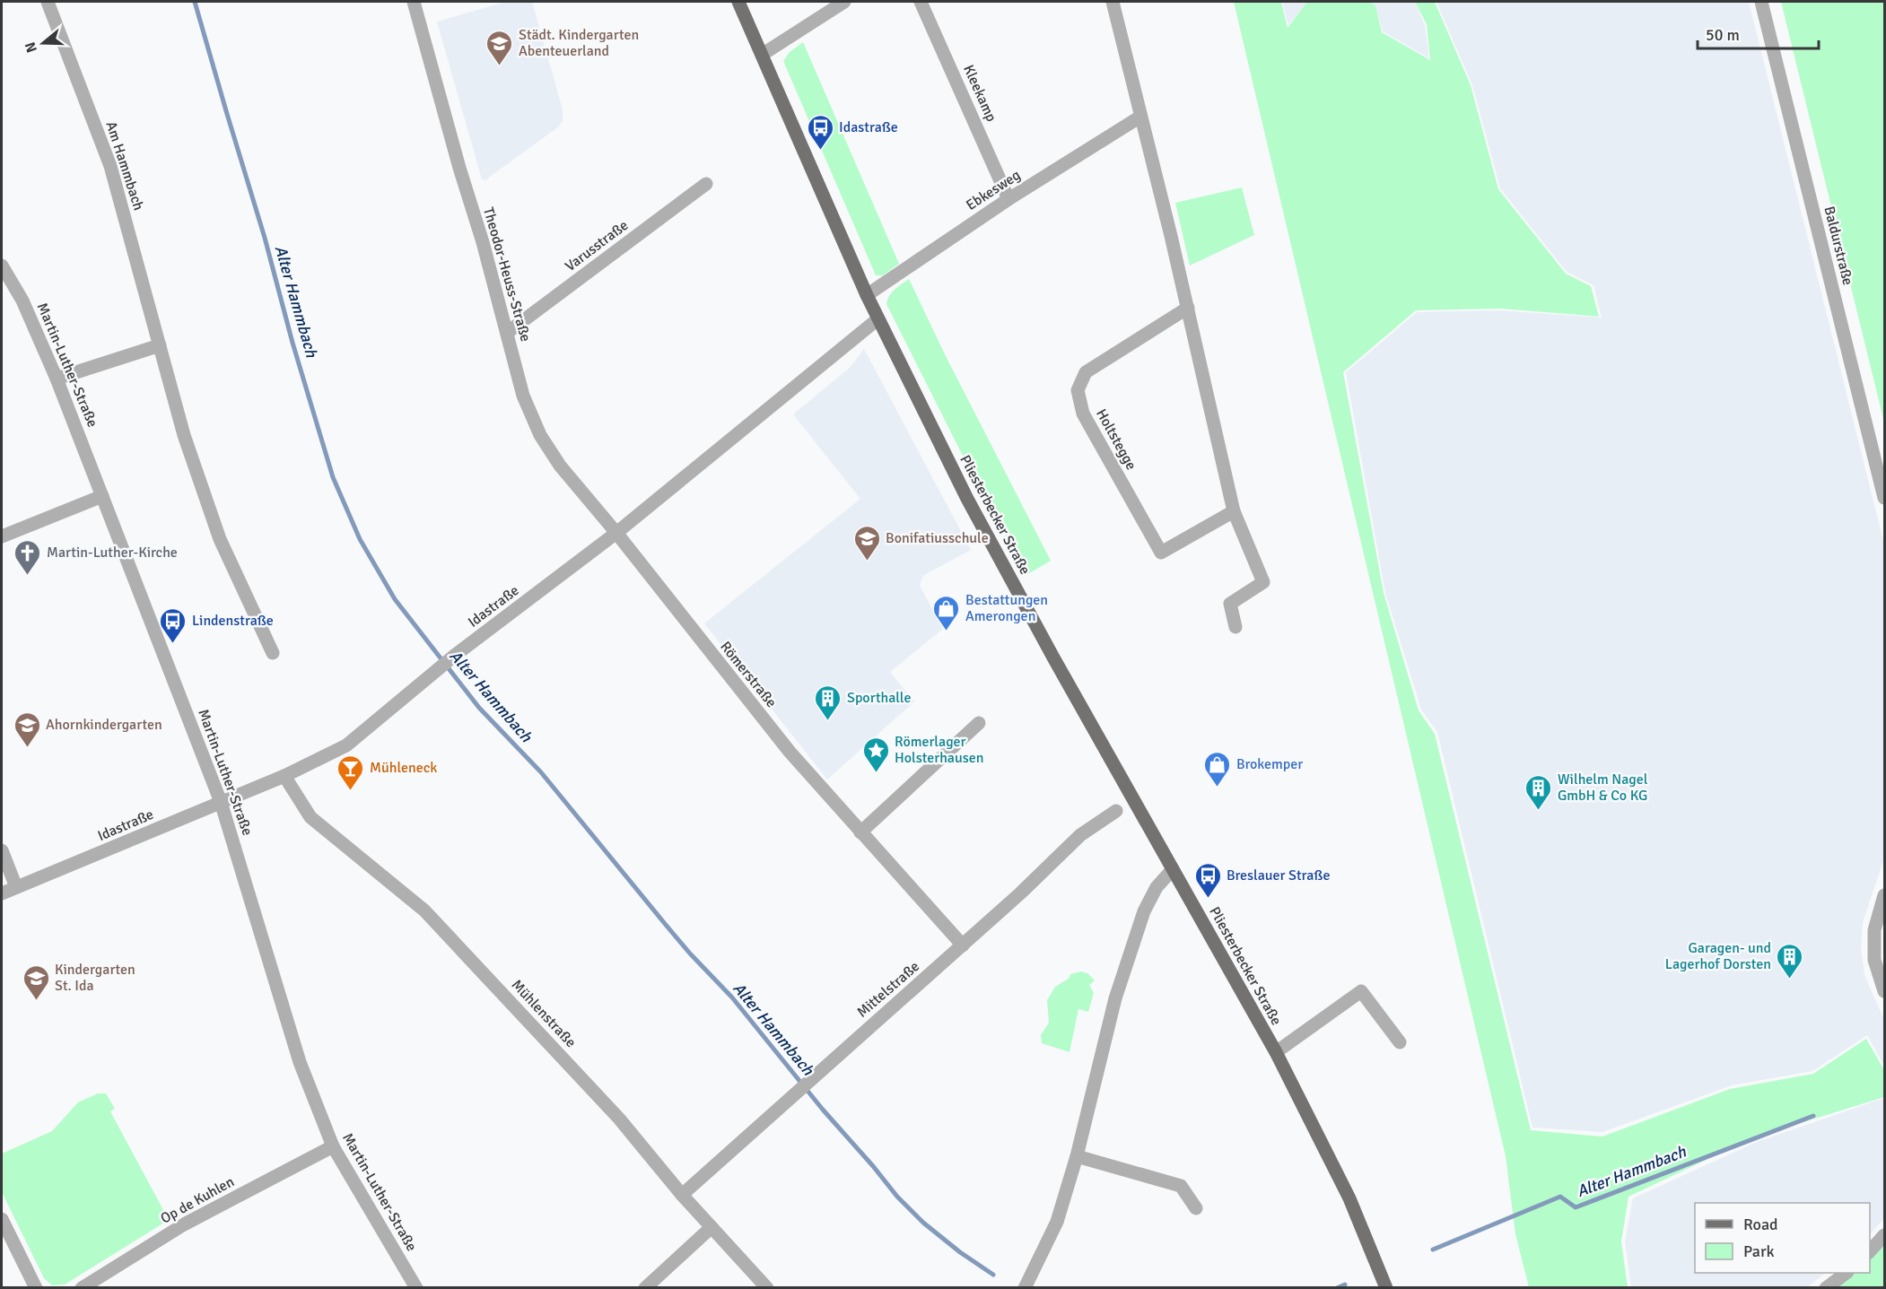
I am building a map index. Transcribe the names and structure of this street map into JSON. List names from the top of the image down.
{
  "streets": {
    "main road": ["Pliesterbecker Straße"],
    "street": [
      "Kleekamp",
      "Am Hammbach",
      "Ebkesweg",
      "Varusstraße",
      "Baldurstraße",
      "Theodor-Heuss-Straße",
      "Martin-Luther-Straße",
      "Holtstegge",
      "Idastraße",
      "Römerstraße",
      "Mittelstraße",
      "Mühlenstraße",
      "Op de Kuhlen"
    ]
  },
  "crossings": [
    ["Kleekamp", "Ebkesweg"],
    ["Ebkesweg", "Pliesterbecker Straße"],
    ["Varusstraße", "Theodor-Heuss-Straße"],
    ["Theodor-Heuss-Straße", "Idastraße"],
    ["Theodor-Heuss-Straße", "Römerstraße"],
    ["Martin-Luther-Straße", "Idastraße"],
    ["Martin-Luther-Straße", "Op de Kuhlen"],
    ["Pliesterbecker Straße", "Idastraße"],
    ["Idastraße", "Römerstraße"],
    ["Idastraße", "Mühlenstraße"],
    ["Römerstraße", "Mittelstraße"],
    ["Mittelstraße", "Mühlenstraße"]
  ],
  "water": ["Alter Hammbach"],
  "places": {
    "school or university": [
      "Städt. Kindergarten Abenteuerland",
      "Bonifatiusschule",
      "Ahornkindergarten",
      "Kindergarten St. Ida"
    ],
    "bus stop": ["Idastraße", "Lindenstraße", "Breslauer Straße"],
    "church": ["Martin-Luther-Kirche"],
    "shop": ["Bestattungen Amerongen", "Brokemper"],
    "building": ["Sporthalle", "Wilhelm Nagel GmbH & Co KG", "Garagen- und Lagerhof Dorsten"],
    "place": ["Römerlager Holsterhausen"],
    "bar": ["Mühleneck"]
  },
  "legend": ["Road", "Park"],
  "scale_bar": "50 m",
  "north": "left"
}
